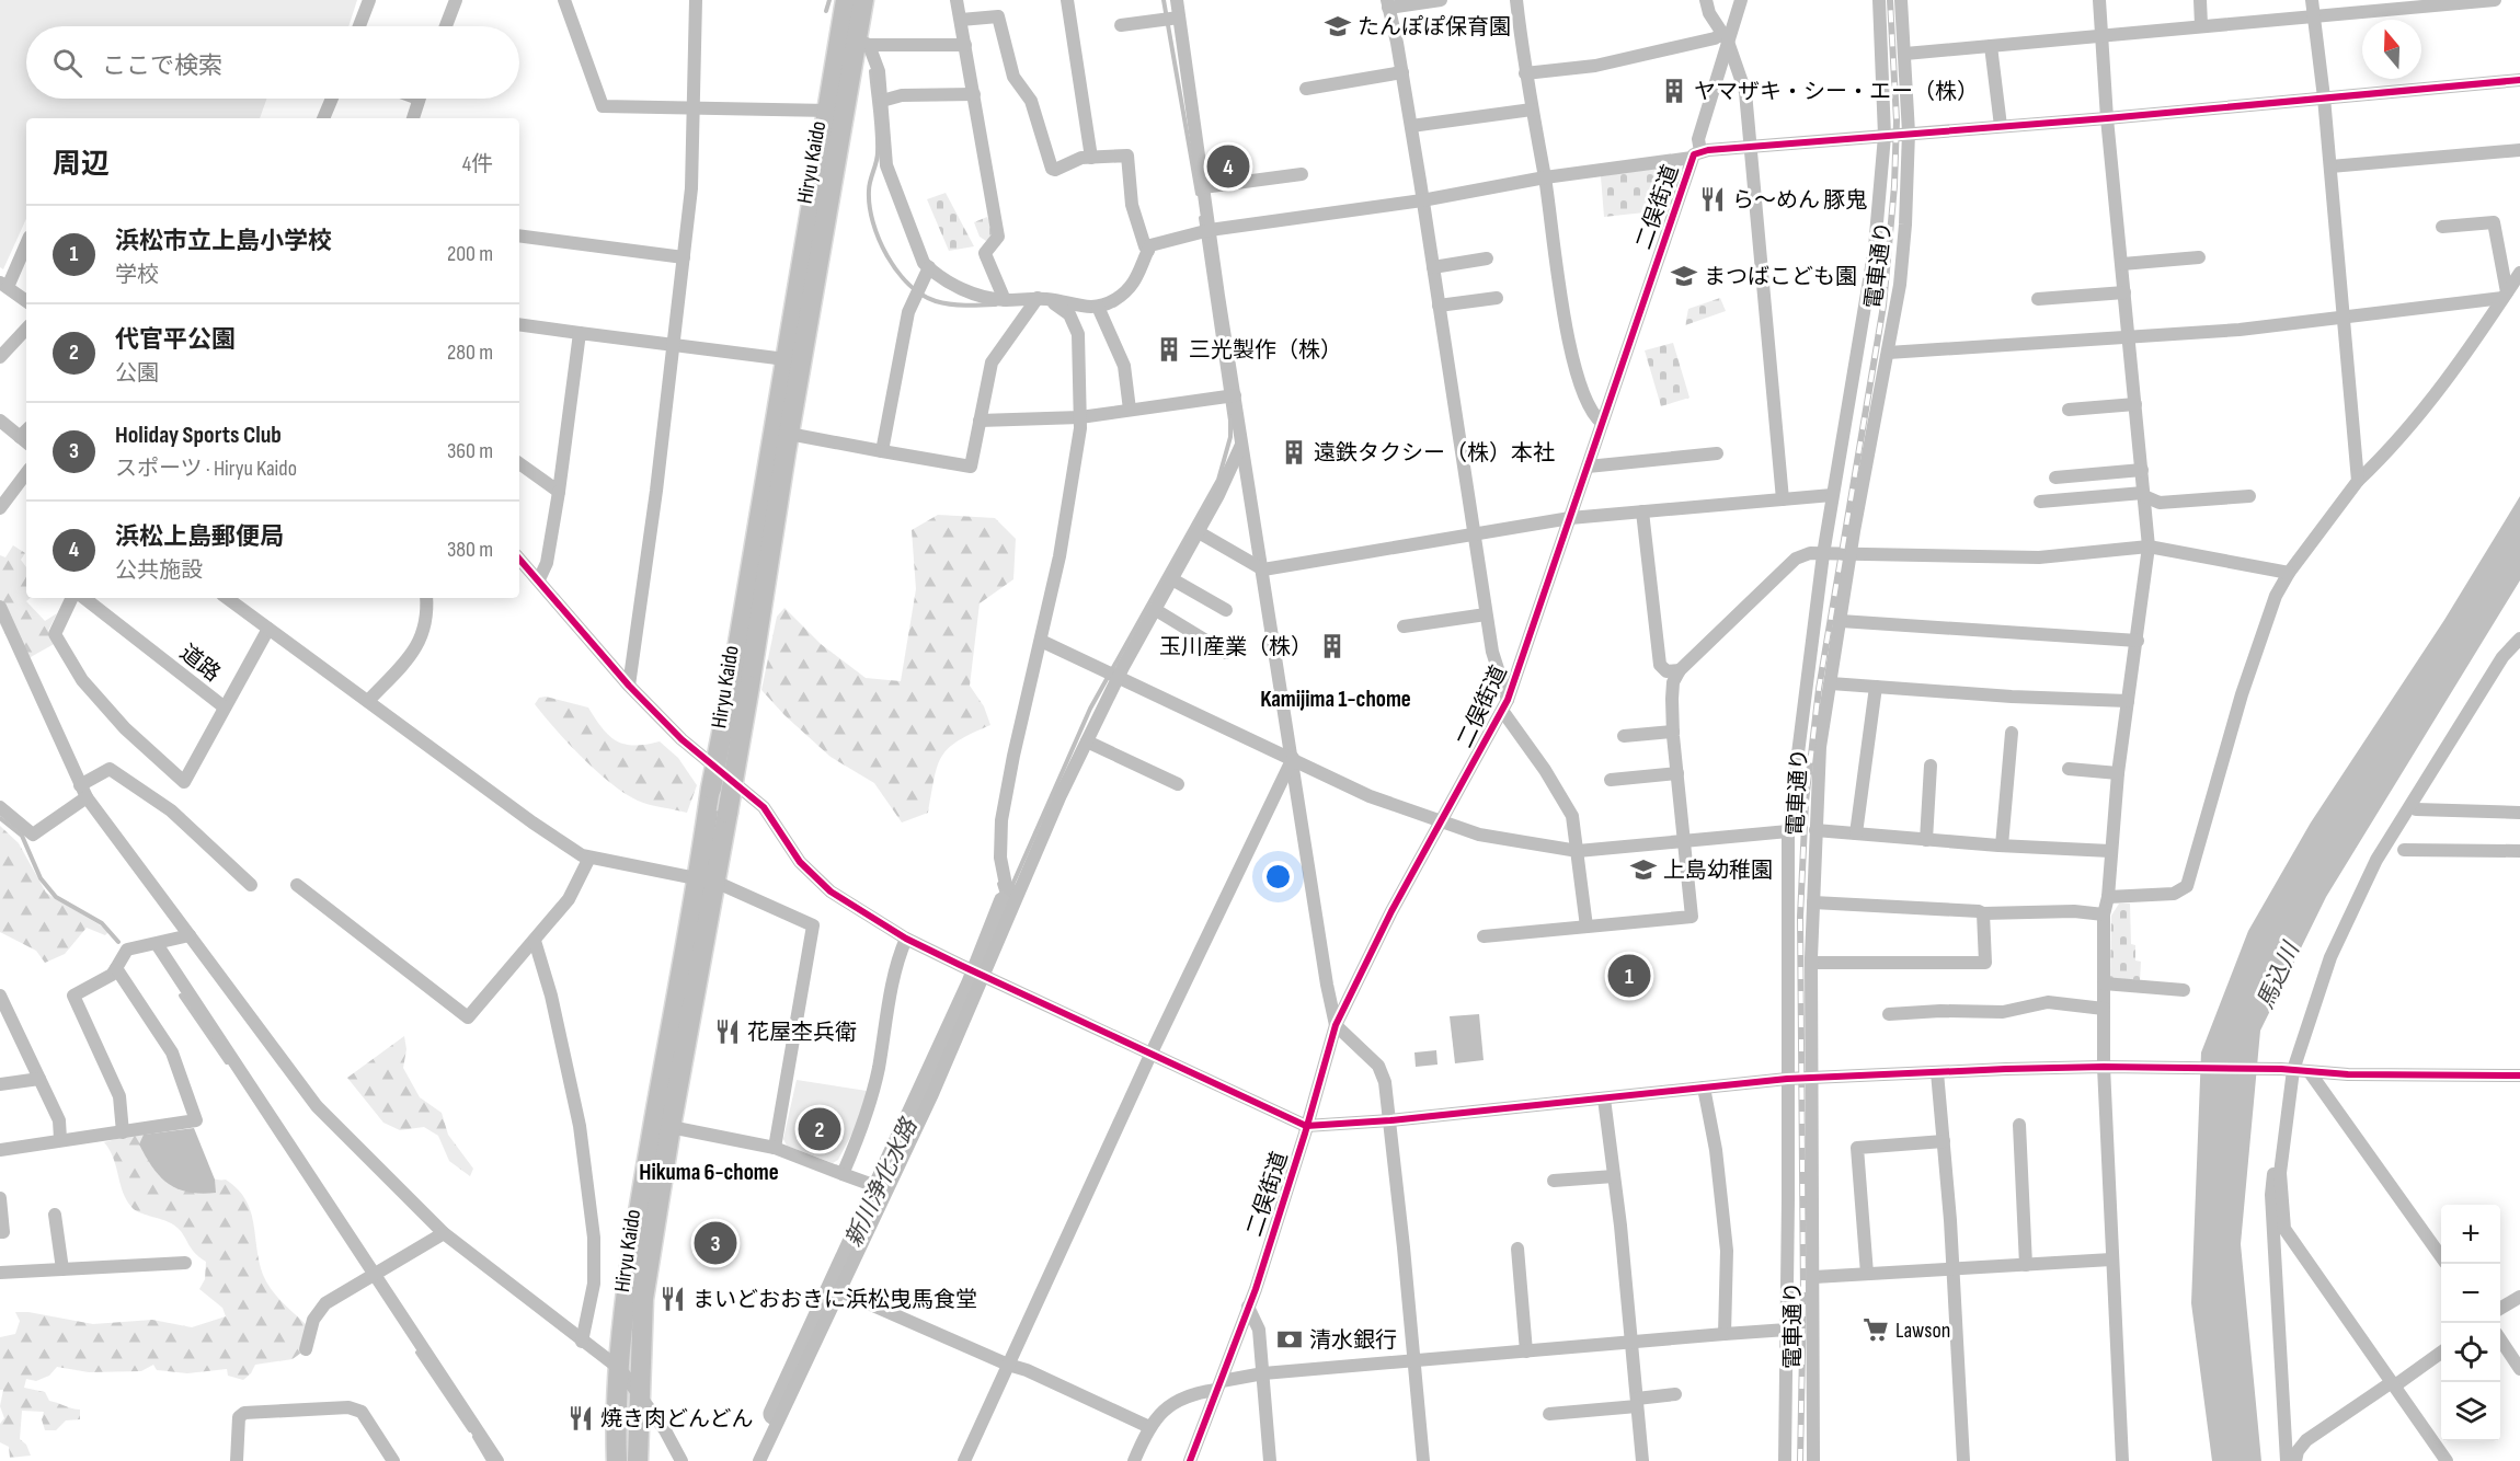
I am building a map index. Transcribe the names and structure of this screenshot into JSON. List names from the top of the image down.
{
  "streets": {
    "highway": ["Hiryu Kaido"],
    "street": ["二俣街道", "電車通り", "道路"]
  },
  "crossings": [
    ["二俣街道", "電車通り"]
  ],
  "districts": ["Kamijima 1-chome", "Hikuma 6-chome"],
  "water": ["馬込川", "新川浄化水路"],
  "places": {
    "school or university": ["たんぽぽ保育園", "まつばこども園", "上島幼稚園"],
    "building": [
      "ヤマザキ・シー・エー（株）",
      "三光製作（株）",
      "遠鉄タクシー（株）本社",
      "玉川産業（株）"
    ],
    "restaurant": [
      "ら～めん 豚鬼",
      "花屋杢兵衛",
      "まいどおおきに浜松曳馬食堂",
      "焼き肉どんどん"
    ],
    "supermarket": ["Lawson"],
    "bank": ["清水銀行"]
  },
  "north": "top",
  "page": {
    "search": "ここで検索",
    "heading": ["周辺", "4件"],
    "pins": [
      "4",
      "1",
      "2",
      "3"
    ],
    "list": [
      {
        "mark": "1",
        "name": "浜松市立上島小学校",
        "note": "学校",
        "value": "200 m"
      },
      {
        "mark": "2",
        "name": "代官平公園",
        "note": "公園",
        "value": "280 m"
      },
      {
        "mark": "3",
        "name": "Holiday Sports Club",
        "note": "スポーツ · Hiryu Kaido",
        "value": "360 m"
      },
      {
        "mark": "4",
        "name": "浜松上島郵便局",
        "note": "公共施設",
        "value": "380 m"
      }
    ],
    "map_buttons": ["+", "−"]
  }
}
